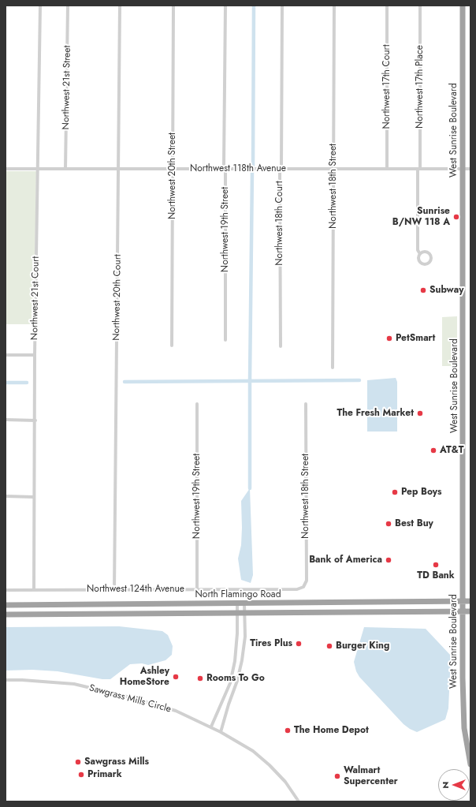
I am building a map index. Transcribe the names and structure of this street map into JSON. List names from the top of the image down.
{
  "streets": {
    "highway": ["West Sunrise Boulevard", "North Flamingo Road"],
    "street": [
      "Northwest 17th Court",
      "Northwest 17th Place",
      "Northwest 21st Street",
      "Northwest 118th Avenue",
      "Northwest 20th Street",
      "Northwest 18th Street",
      "Northwest 18th Court",
      "Northwest 19th Street",
      "Northwest 20th Court",
      "Northwest 21st Court",
      "Northwest 124th Avenue",
      "Sawgrass Mills Circle"
    ]
  },
  "crossings": [
    ["Northwest 17th Court", "Northwest 118th Avenue"],
    ["Northwest 17th Place", "Northwest 118th Avenue"],
    ["Northwest 21st Street", "Northwest 118th Avenue"],
    ["West Sunrise Boulevard", "Northwest 118th Avenue"],
    ["West Sunrise Boulevard", "North Flamingo Road"],
    ["Northwest 118th Avenue", "Northwest 20th Street"],
    ["Northwest 118th Avenue", "Northwest 18th Street"],
    ["Northwest 118th Avenue", "Northwest 18th Court"],
    ["Northwest 118th Avenue", "Northwest 19th Street"],
    ["Northwest 118th Avenue", "Northwest 20th Court"],
    ["Northwest 118th Avenue", "Northwest 21st Court"],
    ["Northwest 18th Street", "Northwest 124th Avenue"],
    ["Northwest 19th Street", "Northwest 124th Avenue"],
    ["Northwest 20th Court", "Northwest 124th Avenue"],
    ["Northwest 21st Court", "Northwest 124th Avenue"]
  ],
  "places": [
    "Sunrise B/NW 118 A",
    "Subway",
    "PetSmart",
    "The Fresh Market",
    "AT&T",
    "Pep Boys",
    "Best Buy",
    "Bank of America",
    "TD Bank",
    "Tires Plus",
    "Burger King",
    "Ashley HomeStore",
    "Rooms To Go",
    "The Home Depot",
    "Sawgrass Mills",
    "Primark",
    "Walmart Supercenter"
  ],
  "north": "left"
}
